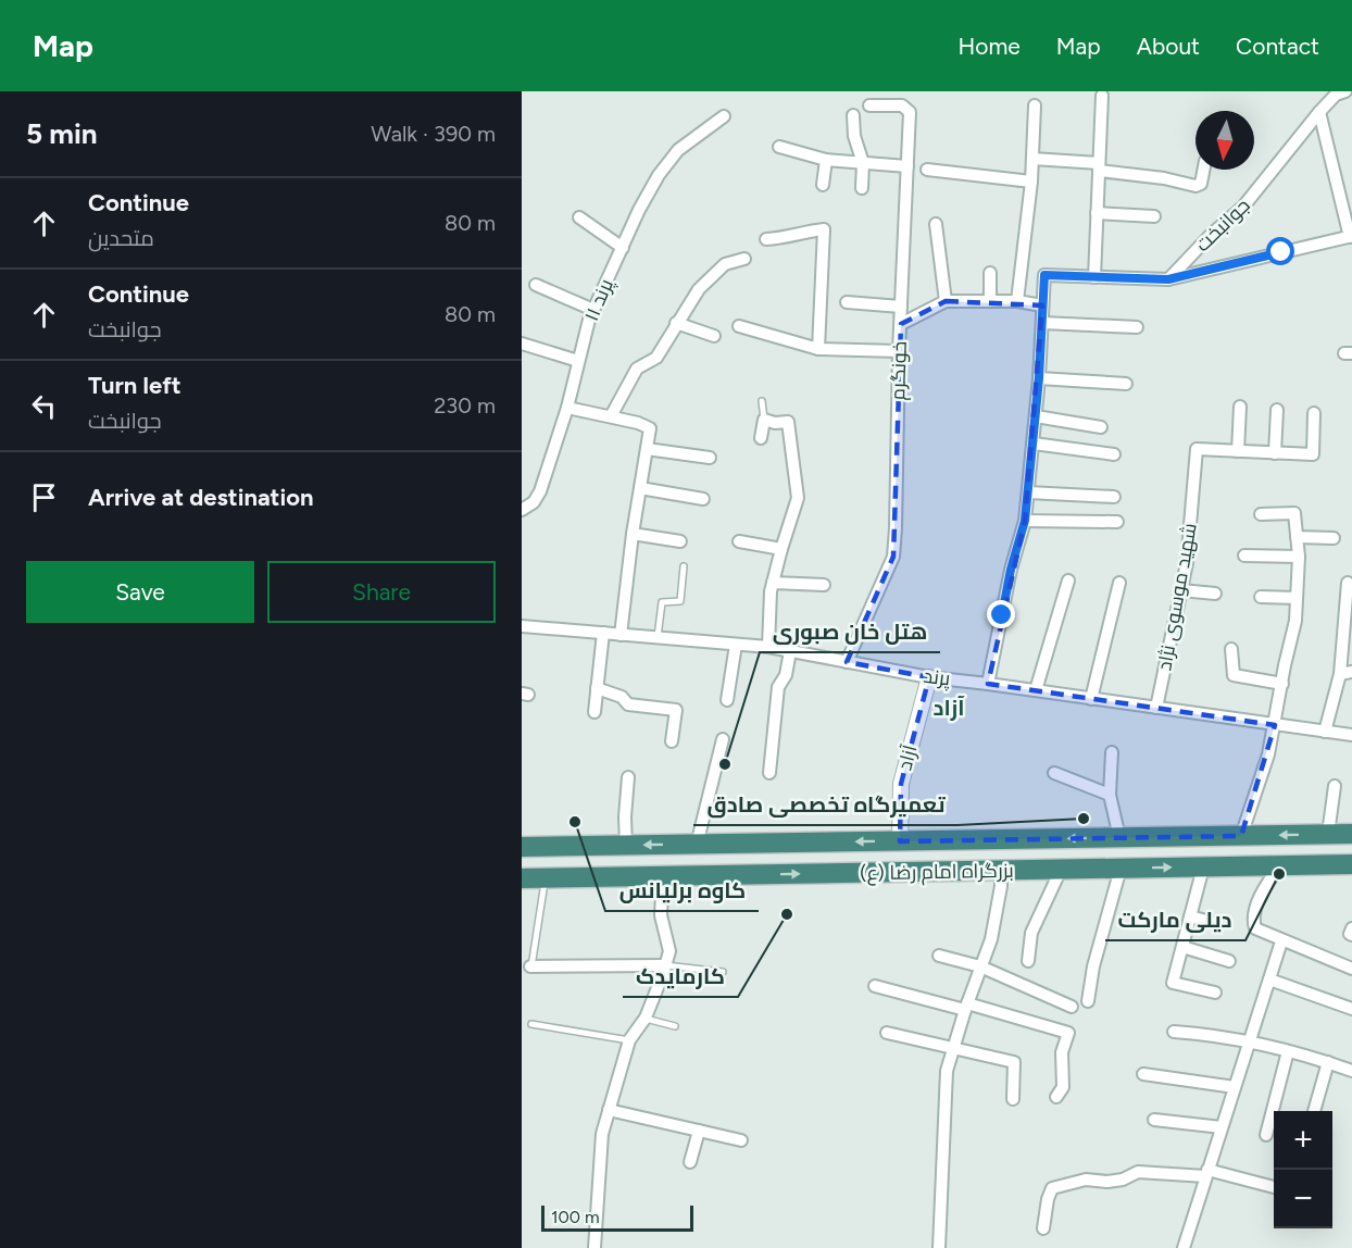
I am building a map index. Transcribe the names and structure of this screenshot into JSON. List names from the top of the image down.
{
  "streets": {
    "highway": ["بزرگراه امام رضا (ع)"],
    "street": [
      "جوانبخت",
      "پرند ۱۱",
      "خونگرم",
      "شهید موسوی نژاد",
      "پرند",
      "آزاد"
    ]
  },
  "crossings": [
    ["خونگرم", "پرند"],
    ["شهید موسوی نژاد", "پرند"],
    ["پرند", "آزاد"],
    ["آزاد", "بزرگراه امام رضا (ع)"]
  ],
  "districts": ["آزاد"],
  "places": [
    "هتل خان صبوری",
    "تعمیرگاه تخصصی صادق",
    "کاوه برلیانس",
    "دیلی مارکت",
    "کارمایدک"
  ],
  "scale_bar": "100 m",
  "north": "bottom",
  "page": {
    "header": "Map",
    "nav": [
      "Home",
      "Map",
      "About",
      "Contact"
    ],
    "heading": ["5 min", "Walk · 390 m"],
    "list": [
      ["Continue", "متحدین", "80 m"],
      ["Continue", "جوانبخت", "80 m"],
      ["Turn left", "جوانبخت", "230 m"],
      "Arrive at destination"
    ],
    "buttons": ["Save", "Share"],
    "map_buttons": ["+", "−"],
    "scale": "100 m"
  }
}
